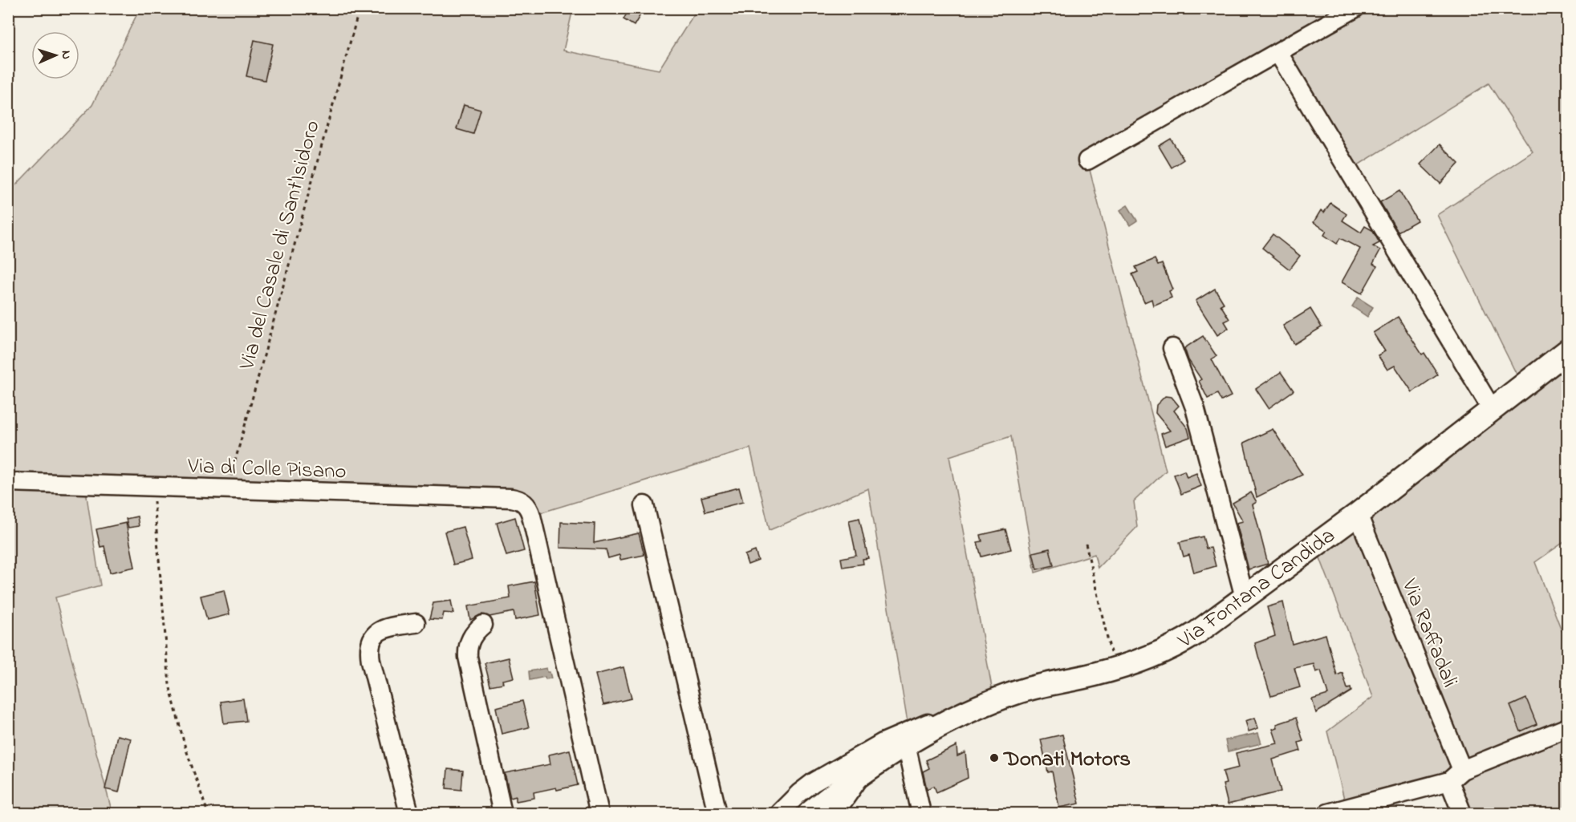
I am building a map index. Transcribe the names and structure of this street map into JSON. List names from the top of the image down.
{
  "streets": {
    "main road": ["Via Fontana Candida"],
    "street": ["Via di Colle Pisano", "Via Raffadali"],
    "path": ["Via del Casale di Sant'Isidoro"]
  },
  "crossings": [
    ["Via del Casale di Sant'Isidoro", "Via di Colle Pisano"],
    ["Via Fontana Candida", "Via Raffadali"]
  ],
  "places": ["Donati Motors"],
  "north": "right"
}
